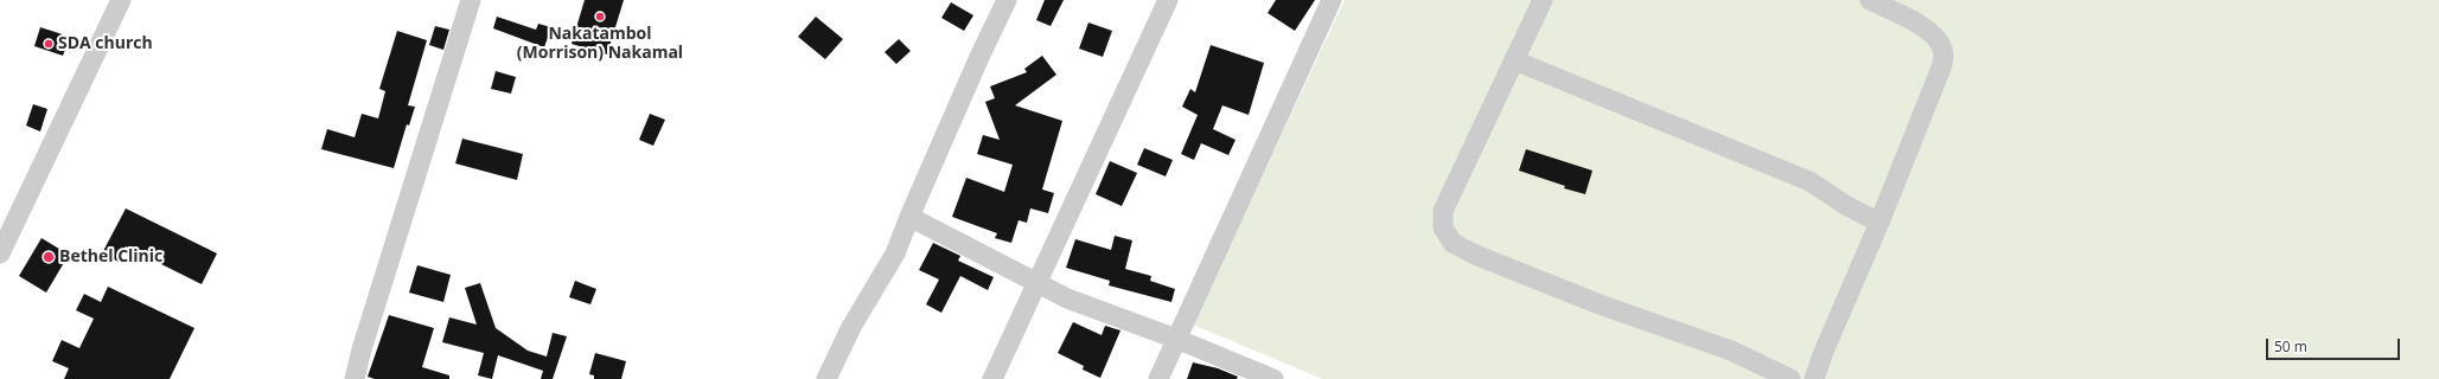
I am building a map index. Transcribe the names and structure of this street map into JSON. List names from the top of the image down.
{
  "places": ["Nakatambol (Morrison) Nakamal", "SDA church", "Bethel Clinic"],
  "scale_bar": "50 m"
}
